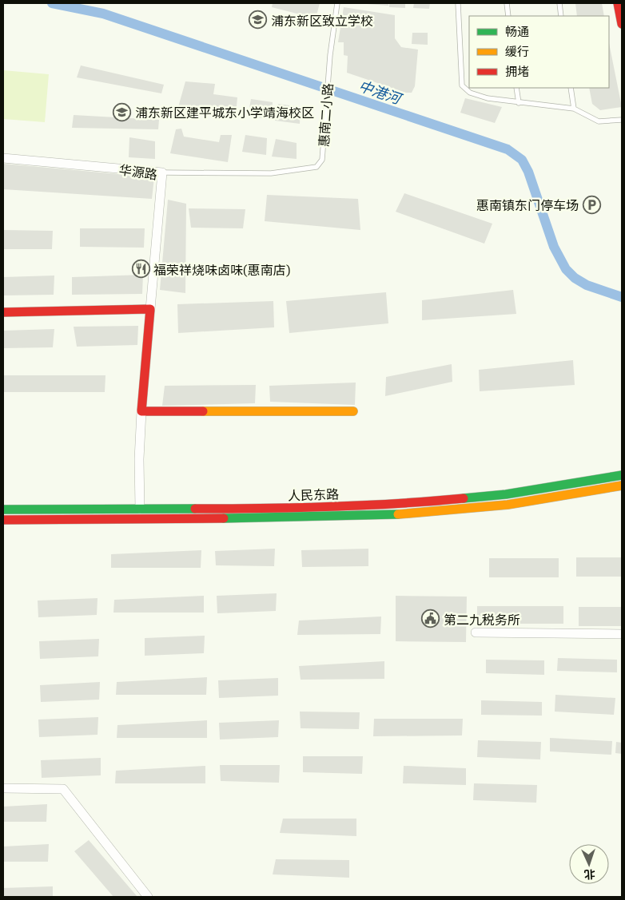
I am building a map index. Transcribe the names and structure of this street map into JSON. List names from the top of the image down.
{
  "streets": {
    "street": ["华源路", "人民东路"],
    "lane": ["惠南二小路"]
  },
  "crossings": [
    ["惠南二小路", "华源路"]
  ],
  "water": ["中港河"],
  "places": {
    "school or university": ["浦东新区致立学校", "浦东新区建平城东小学靖海校区"],
    "parking": ["惠南镇东门停车场"],
    "restaurant": ["福荣祥烧味卤味(惠南店)"],
    "public building": ["第二九税务所"]
  },
  "legend": ["畅通", "缓行", "拥堵"],
  "north": "bottom"
}
